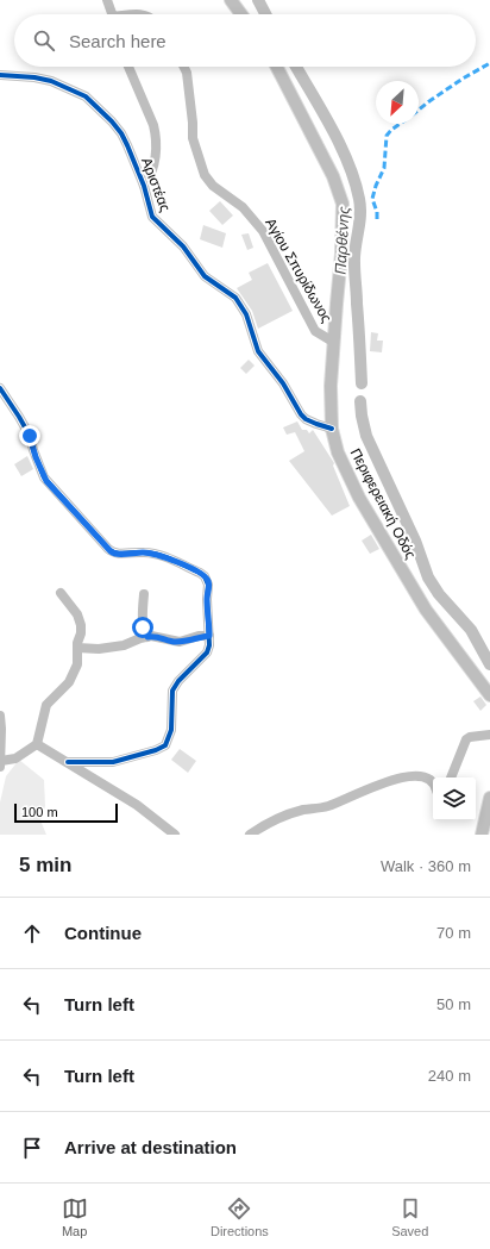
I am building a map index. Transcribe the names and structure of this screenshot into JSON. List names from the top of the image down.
{
  "streets": {
    "main road": ["Περιφερειακή Οδός"],
    "street": ["Αριστέας", "Αγίου Σπυρίδωνος"]
  },
  "crossings": [
    ["Αριστέας", "Περιφερειακή Οδός"],
    ["Αγίου Σπυρίδωνος", "Περιφερειακή Οδός"]
  ],
  "water": ["Παρθένης"],
  "scale_bar": "100 m",
  "north": "bottom left",
  "page": {
    "search": "Search here",
    "scale": "100 m",
    "heading": ["5 min", "Walk · 360 m"],
    "list": [
      ["Continue", "70 m"],
      ["Turn left", "50 m"],
      ["Turn left", "240 m"],
      "Arrive at destination"
    ],
    "nav": ["Map", "Directions", "Saved"]
  }
}
